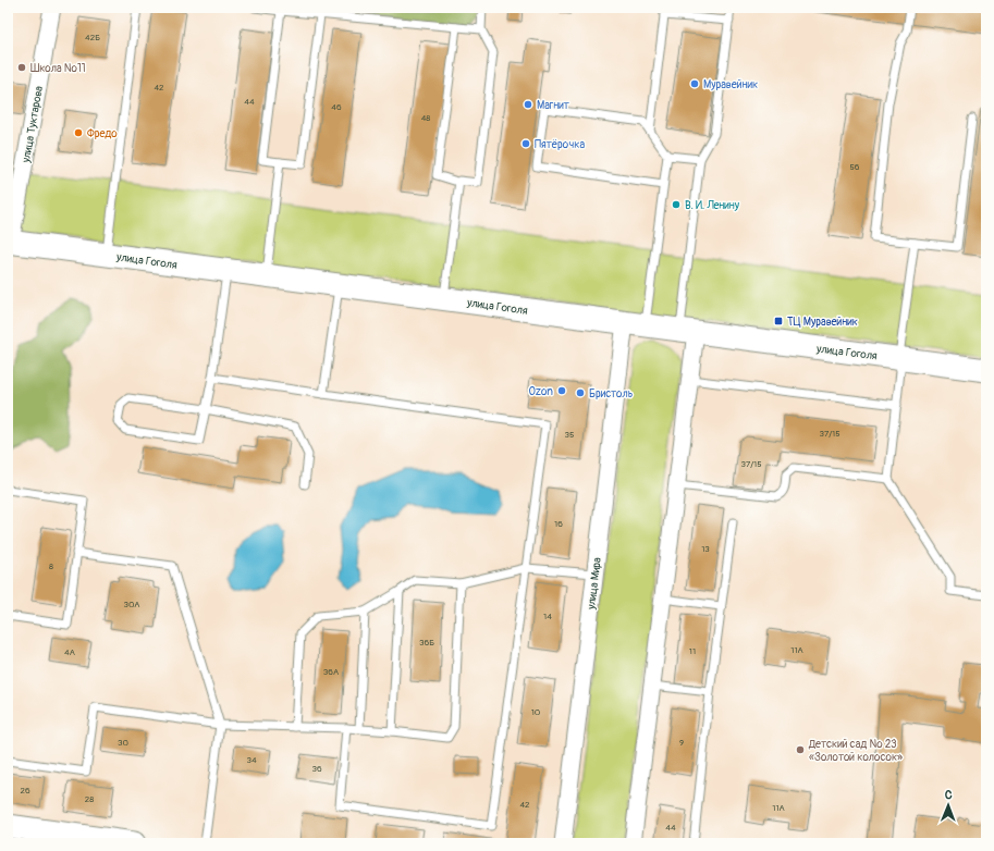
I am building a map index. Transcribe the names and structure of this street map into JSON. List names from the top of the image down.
{
  "streets": {
    "main road": ["улица Гоголя"],
    "street": ["улица Туктарова", "улица Мира"]
  },
  "crossings": [
    ["улица Туктарова", "улица Гоголя"],
    ["улица Гоголя", "улица Мира"]
  ],
  "places": {
    "other": [
      "Школа №11",
      "Муравейник",
      "Магнит",
      "Фредо",
      "Пятёрочка",
      "В. И. Ленину",
      "Ozon",
      "Бристоль",
      "Детский сад № 23 «Золотой колосок»"
    ],
    "transit": ["ТЦ Муравейник"]
  },
  "house_numbers": [
    "42Б",
    "42",
    "44",
    "46",
    "48",
    "56",
    "37/15",
    "35",
    "37/15",
    "16",
    "13",
    "8",
    "30А",
    "14",
    "36Б",
    "11А",
    "11",
    "4А",
    "36А",
    "10",
    "30",
    "9",
    "34",
    "36",
    "26",
    "28",
    "42",
    "11А",
    "44"
  ],
  "north": "top"
}
